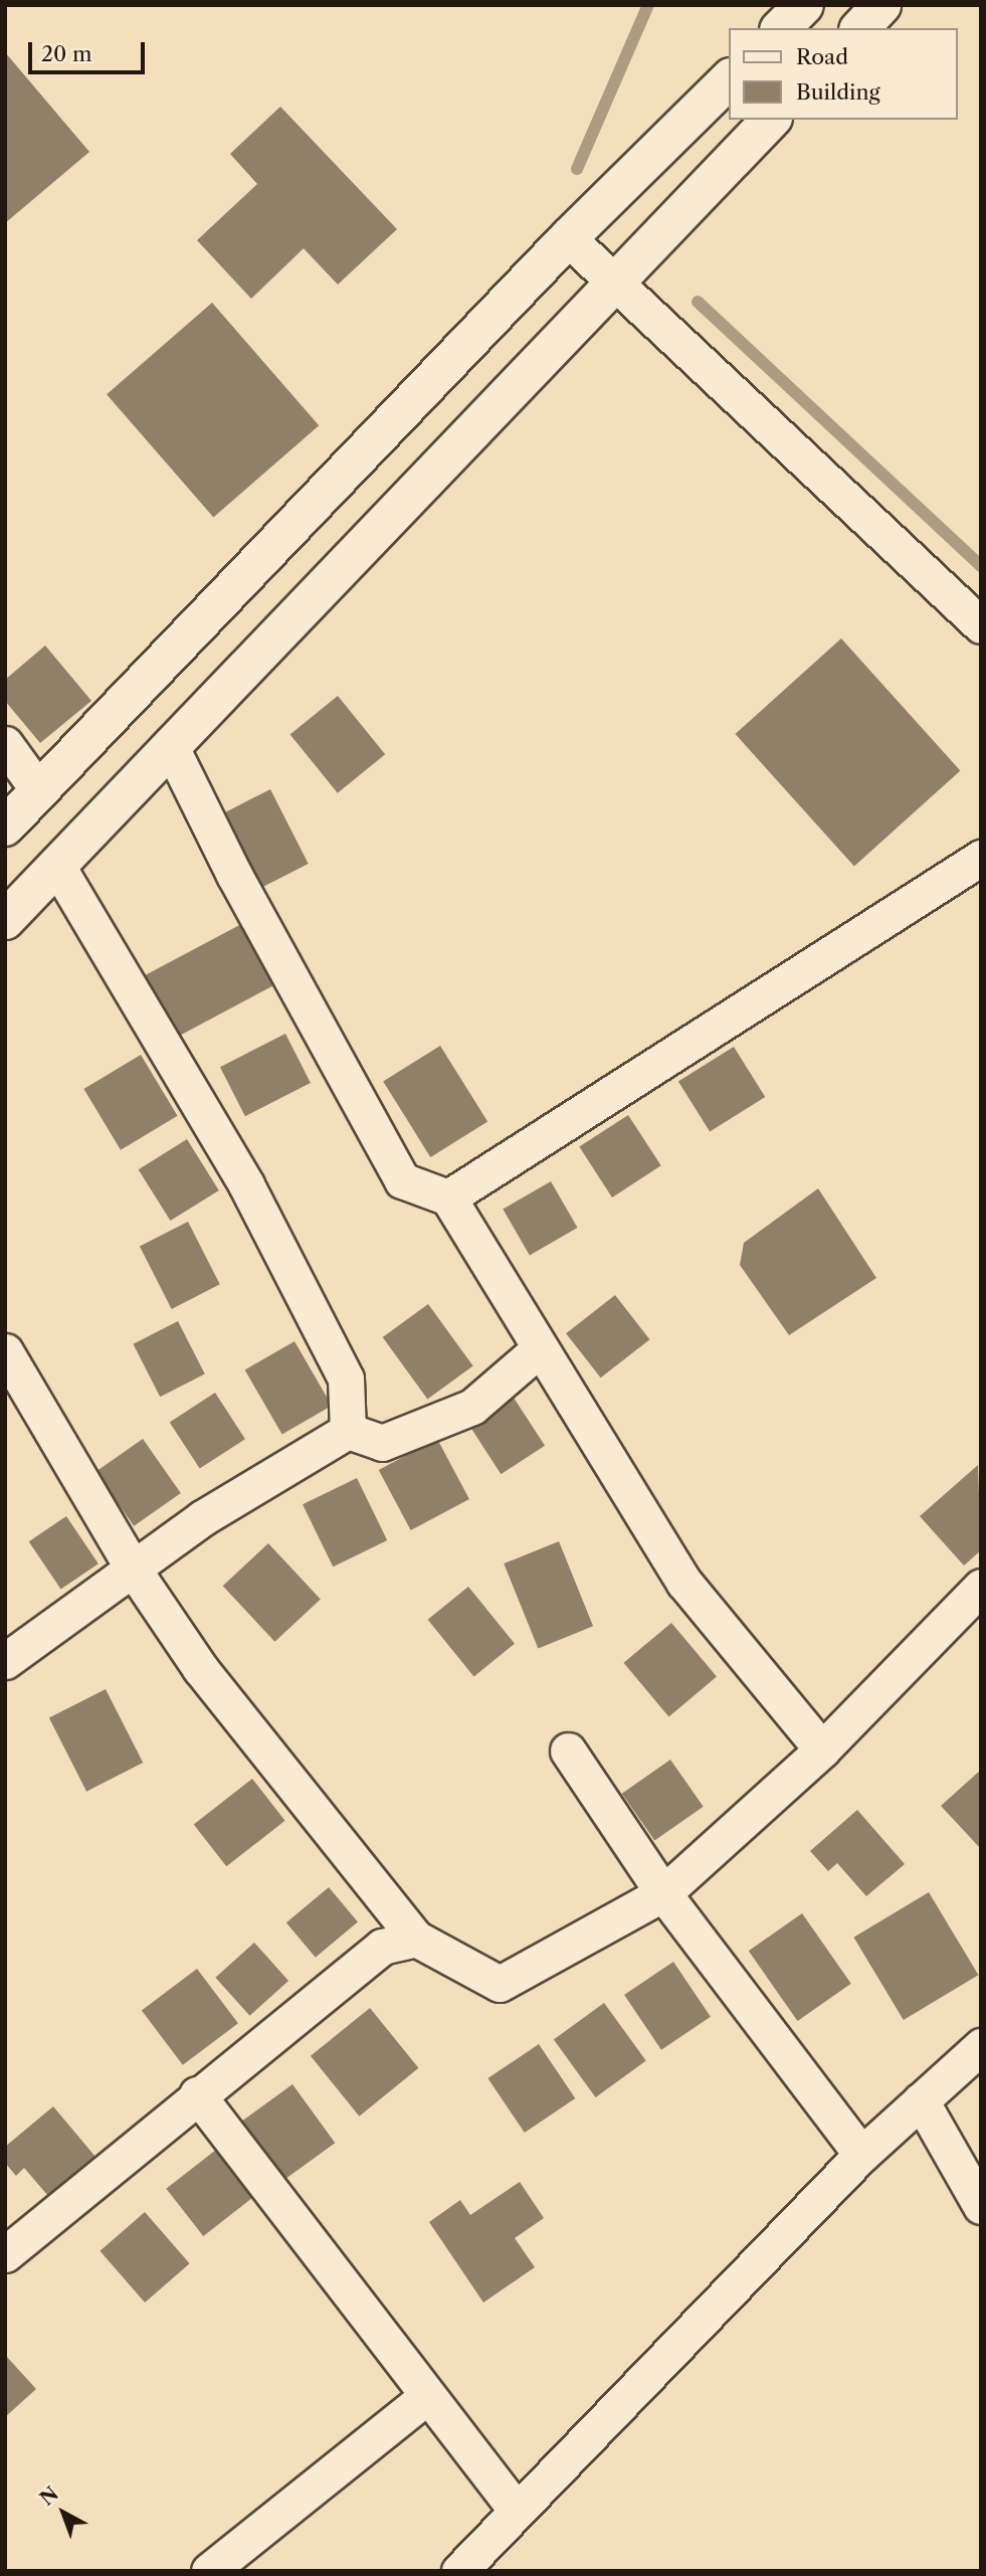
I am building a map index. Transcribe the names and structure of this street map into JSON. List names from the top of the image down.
{
  "legend": ["Road", "Building"],
  "scale_bar": "20 m",
  "north": "top left"
}
